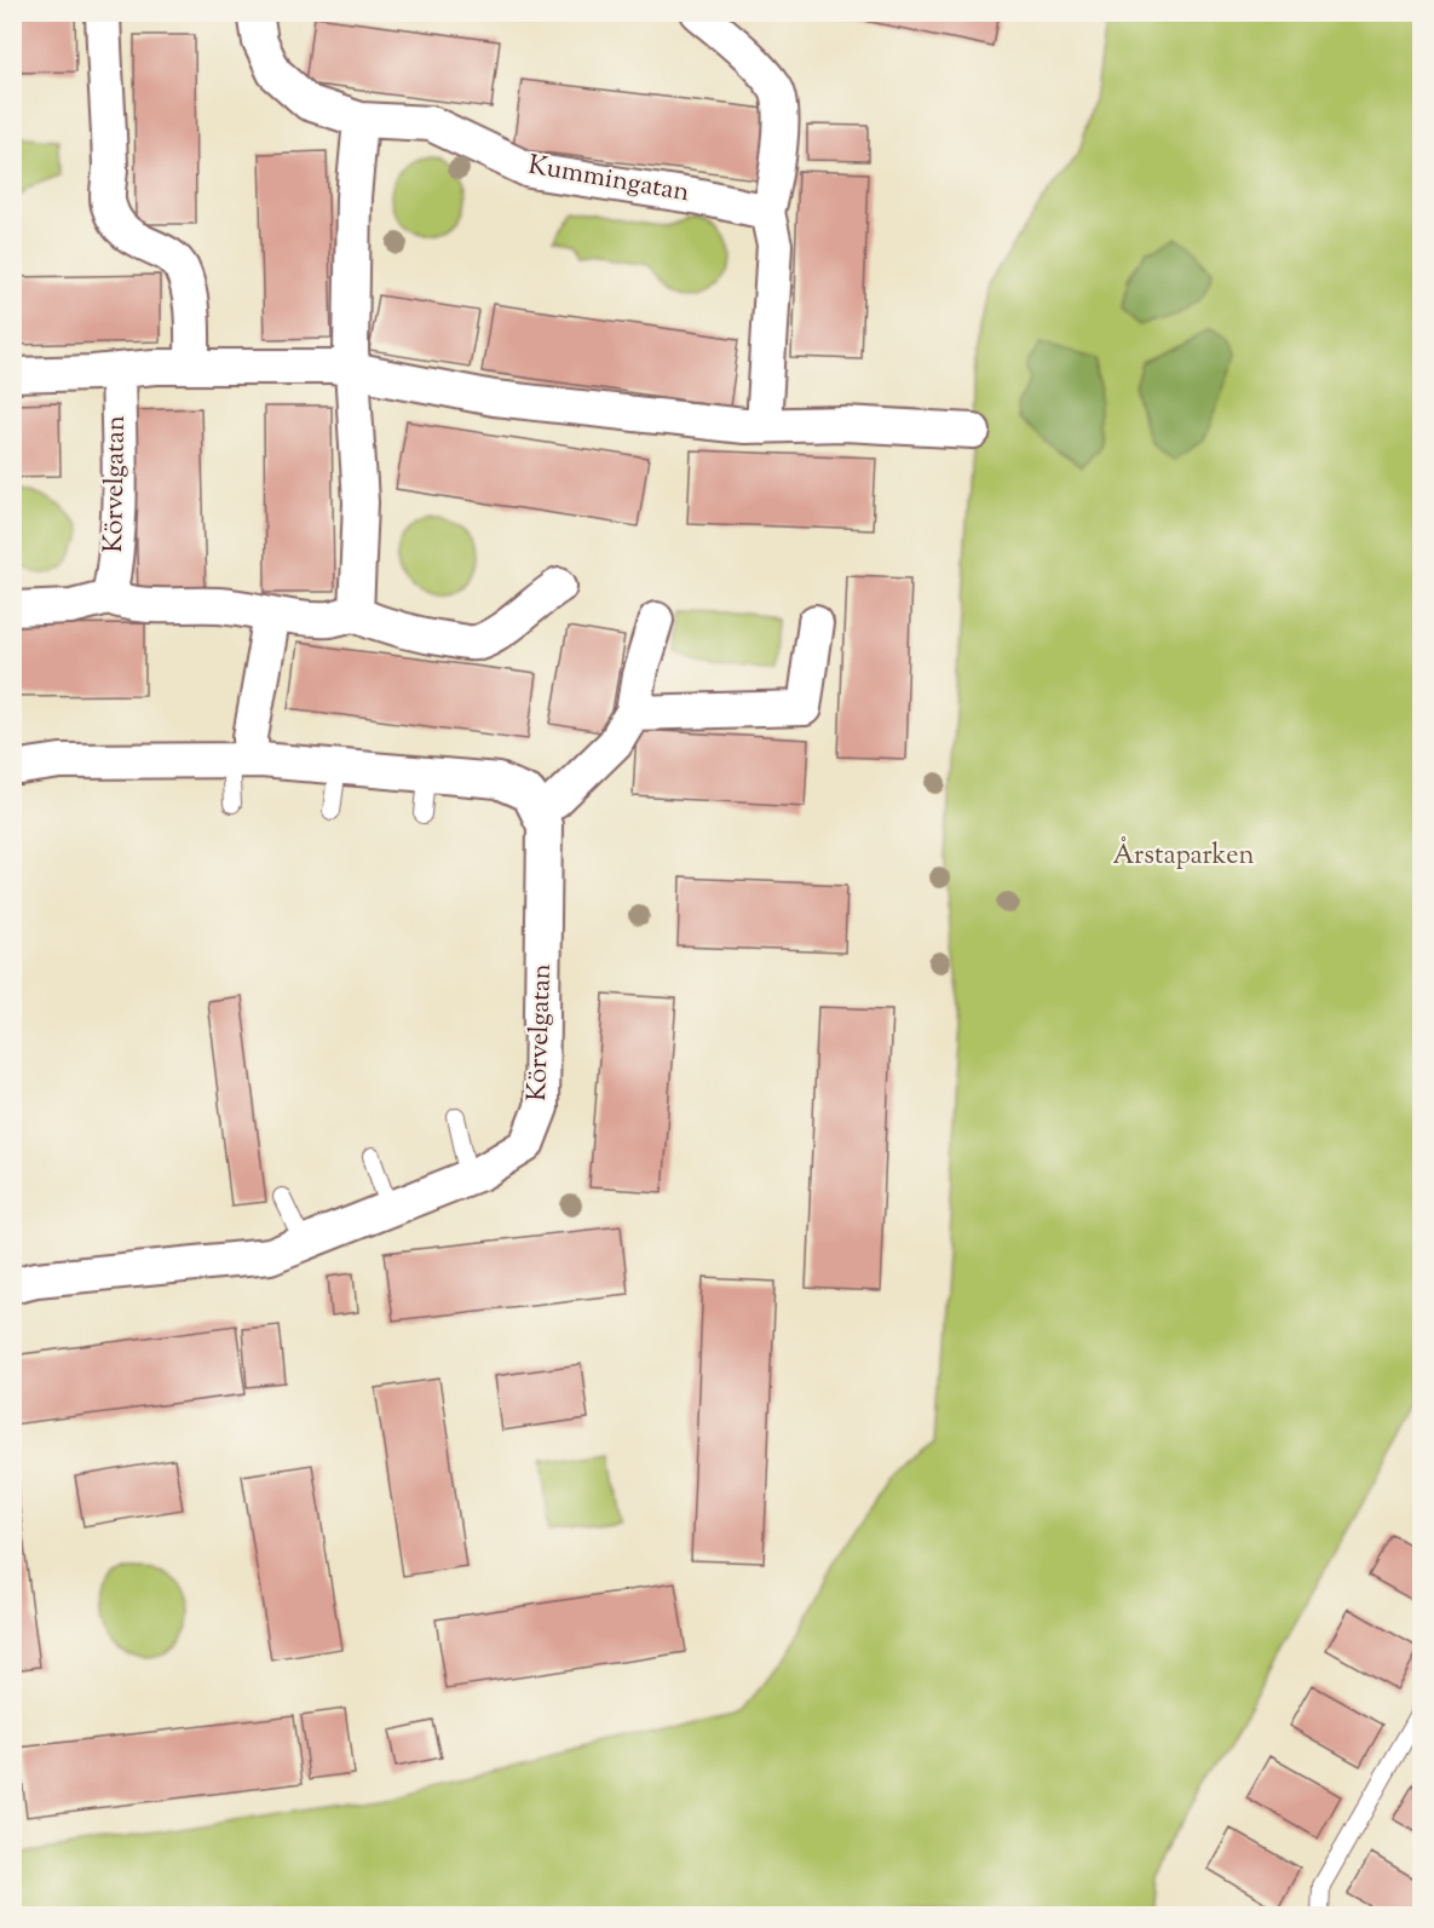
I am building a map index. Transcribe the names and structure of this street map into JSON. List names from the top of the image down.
{
  "streets": {
    "street": ["Kummingatan", "Körvelgatan"]
  },
  "parks": ["Årstaparken"]
}
